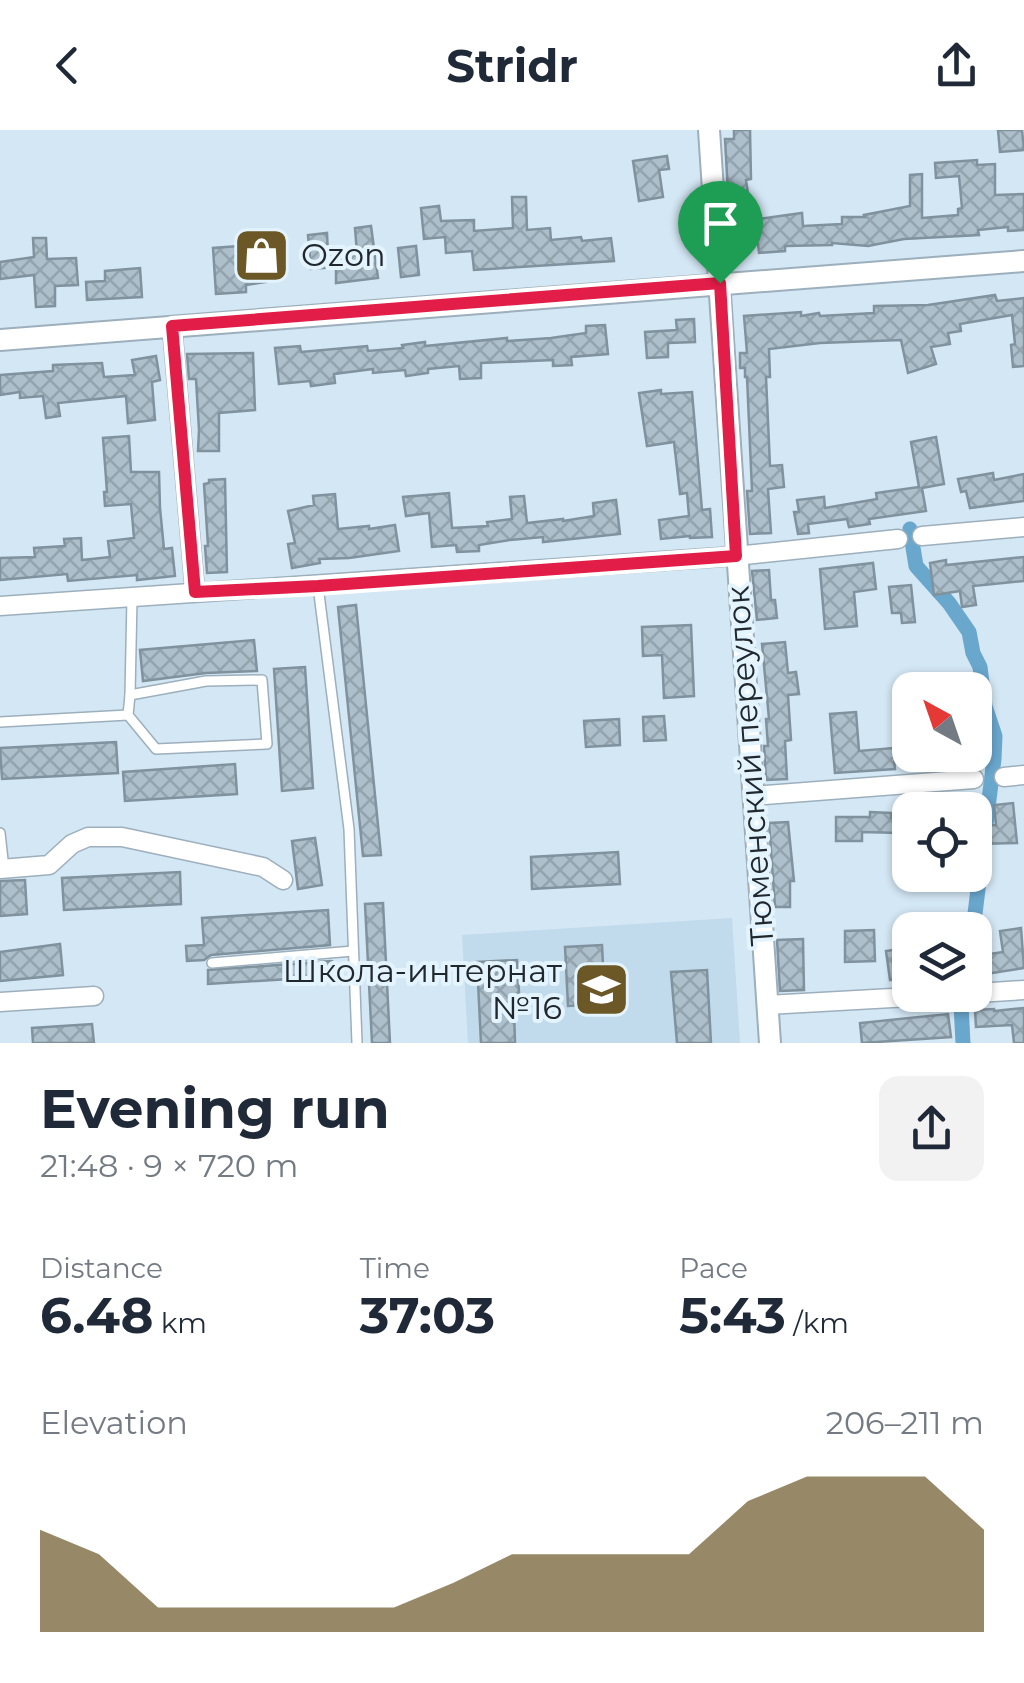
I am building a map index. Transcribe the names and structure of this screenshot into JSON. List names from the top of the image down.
{
  "streets": {
    "street": ["Тюменский переулок"]
  },
  "places": {
    "shop": ["Ozon"],
    "school or university": ["Школа-интернат №16"]
  },
  "north": "top left",
  "page": {
    "header": "Stridr",
    "heading": ["Evening run", "21:48 · 9 × 720 m"],
    "stats": [
      ["Distance", "6.48 km"],
      ["Time", "37:03"],
      ["Pace", "5:43 /km"]
    ],
    "chart": ["Elevation", "206–211 m"]
  }
}
